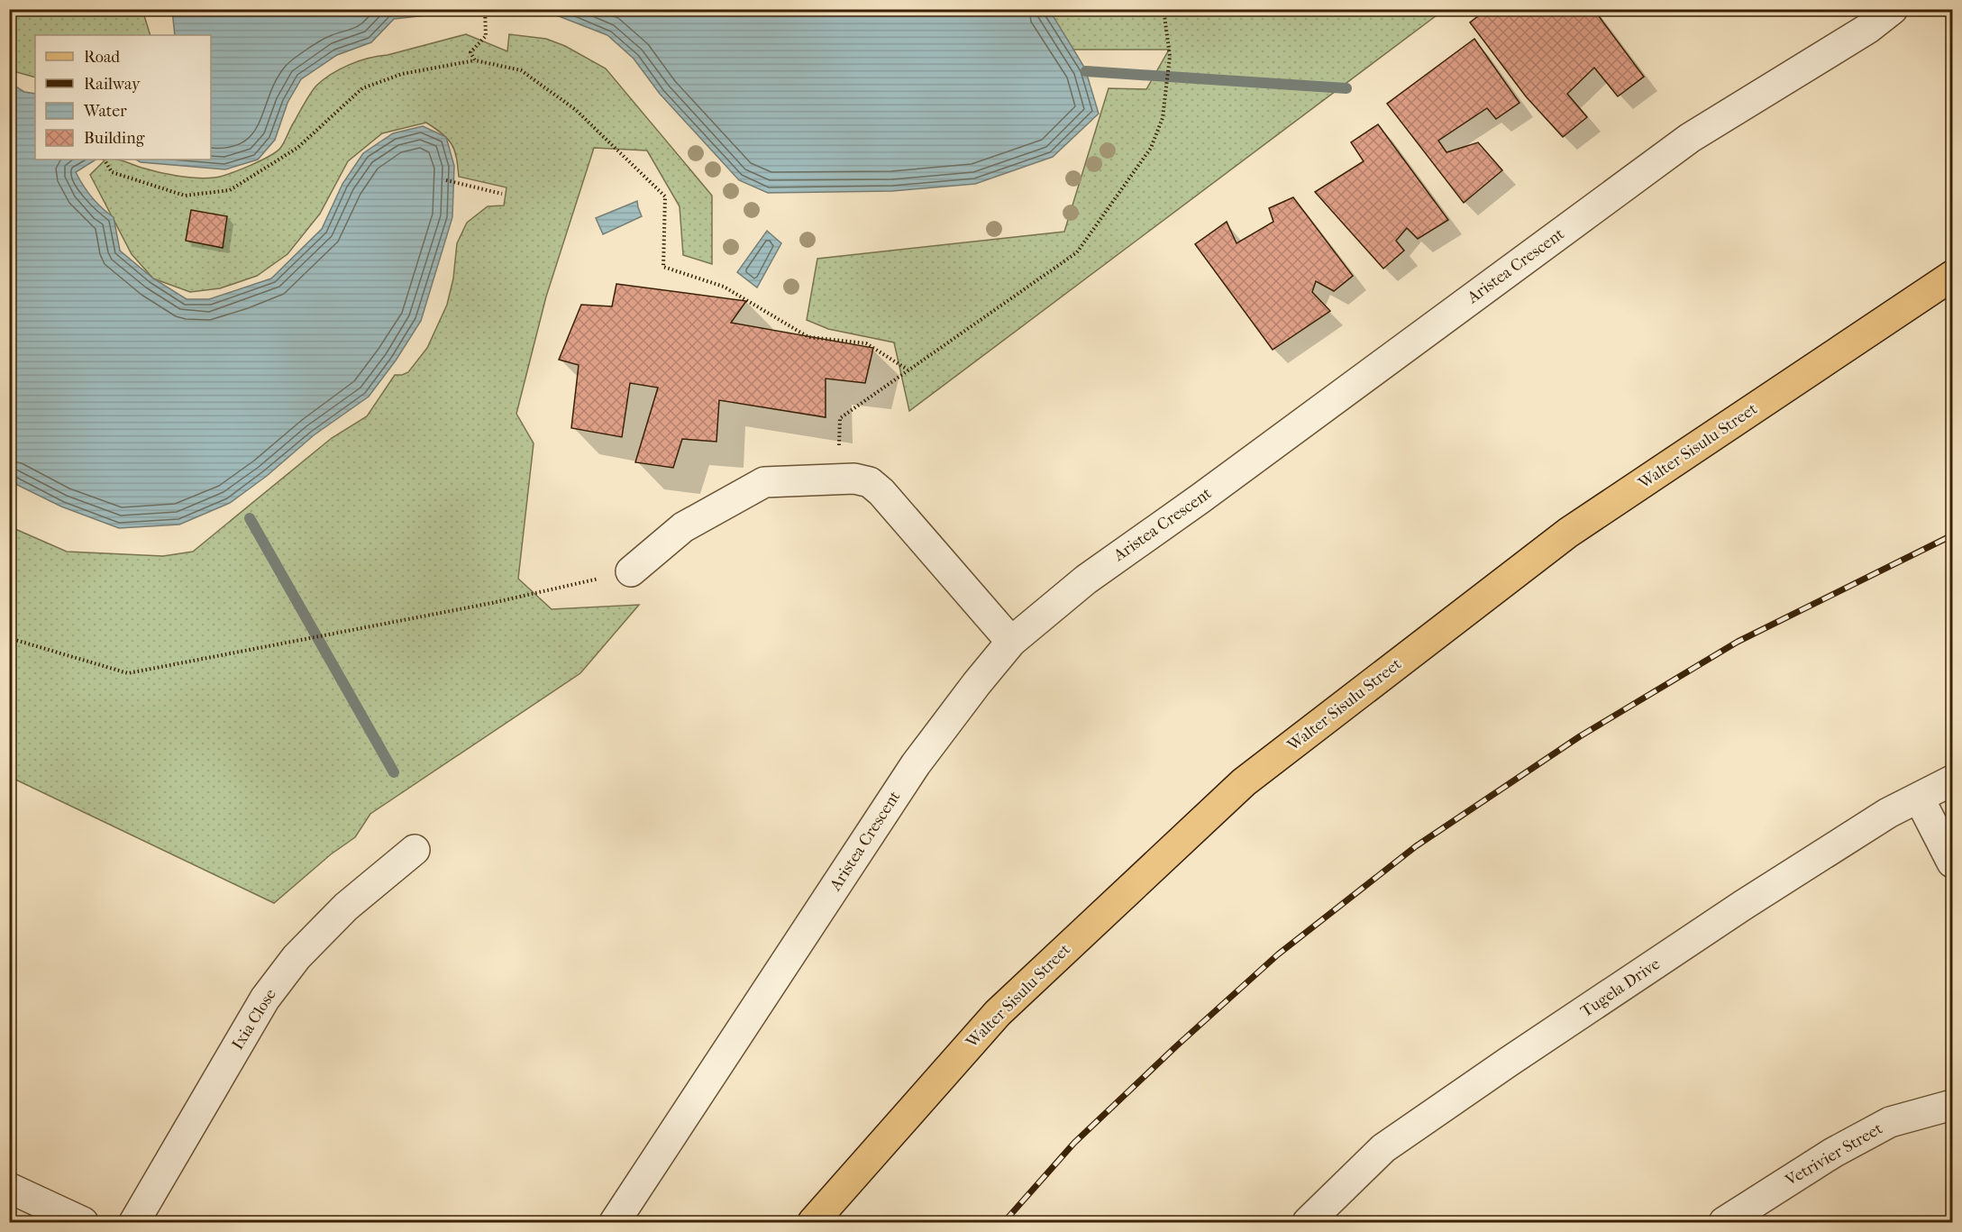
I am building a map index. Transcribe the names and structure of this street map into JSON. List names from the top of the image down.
{
  "streets": {
    "main road": ["Walter Sisulu Street"],
    "street": [
      "Aristea Crescent",
      "Tugela Drive",
      "Ixia Close",
      "Vetrivier Street"
    ]
  },
  "legend": [
    "Road",
    "Railway",
    "Water",
    "Building"
  ]
}
